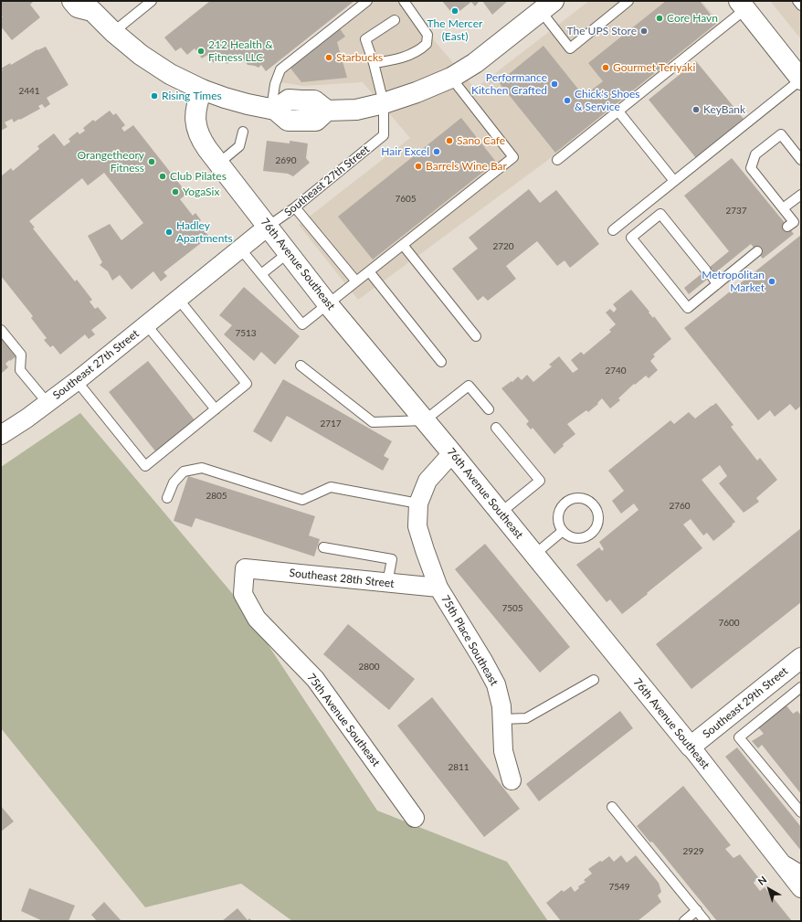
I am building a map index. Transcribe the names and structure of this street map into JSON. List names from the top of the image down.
{
  "streets": {
    "street": [
      "Southeast 27th Street",
      "76th Avenue Southeast",
      "Southeast 28th Street",
      "75th Place Southeast",
      "Southeast 29th Street",
      "75th Avenue Southeast"
    ]
  },
  "crossings": [
    ["Southeast 27th Street", "76th Avenue Southeast"],
    ["76th Avenue Southeast", "75th Place Southeast"],
    ["76th Avenue Southeast", "Southeast 29th Street"],
    ["Southeast 28th Street", "75th Place Southeast"],
    ["Southeast 28th Street", "75th Avenue Southeast"]
  ],
  "places": [
    "The Mercer (East)",
    "Core Havn",
    "The UPS Store",
    "212 Health & Fitness LLC",
    "Starbucks",
    "Gourmet Teriyaki",
    "Performance Kitchen Crafted",
    "Rising Times",
    "Chick's Shoes & Service",
    "KeyBank",
    "Sano Cafe",
    "Hair Excel",
    "Orangetheory Fitness",
    "Barrels Wine Bar",
    "Club Pilates",
    "YogaSix",
    "Hadley Apartments",
    "Metropolitan Market"
  ],
  "house_numbers": [
    "2441",
    "2690",
    "7605",
    "2737",
    "2720",
    "7513",
    "2740",
    "2717",
    "2805",
    "2760",
    "7505",
    "7600",
    "2800",
    "2811",
    "2929",
    "7549"
  ],
  "north": "top left"
}
